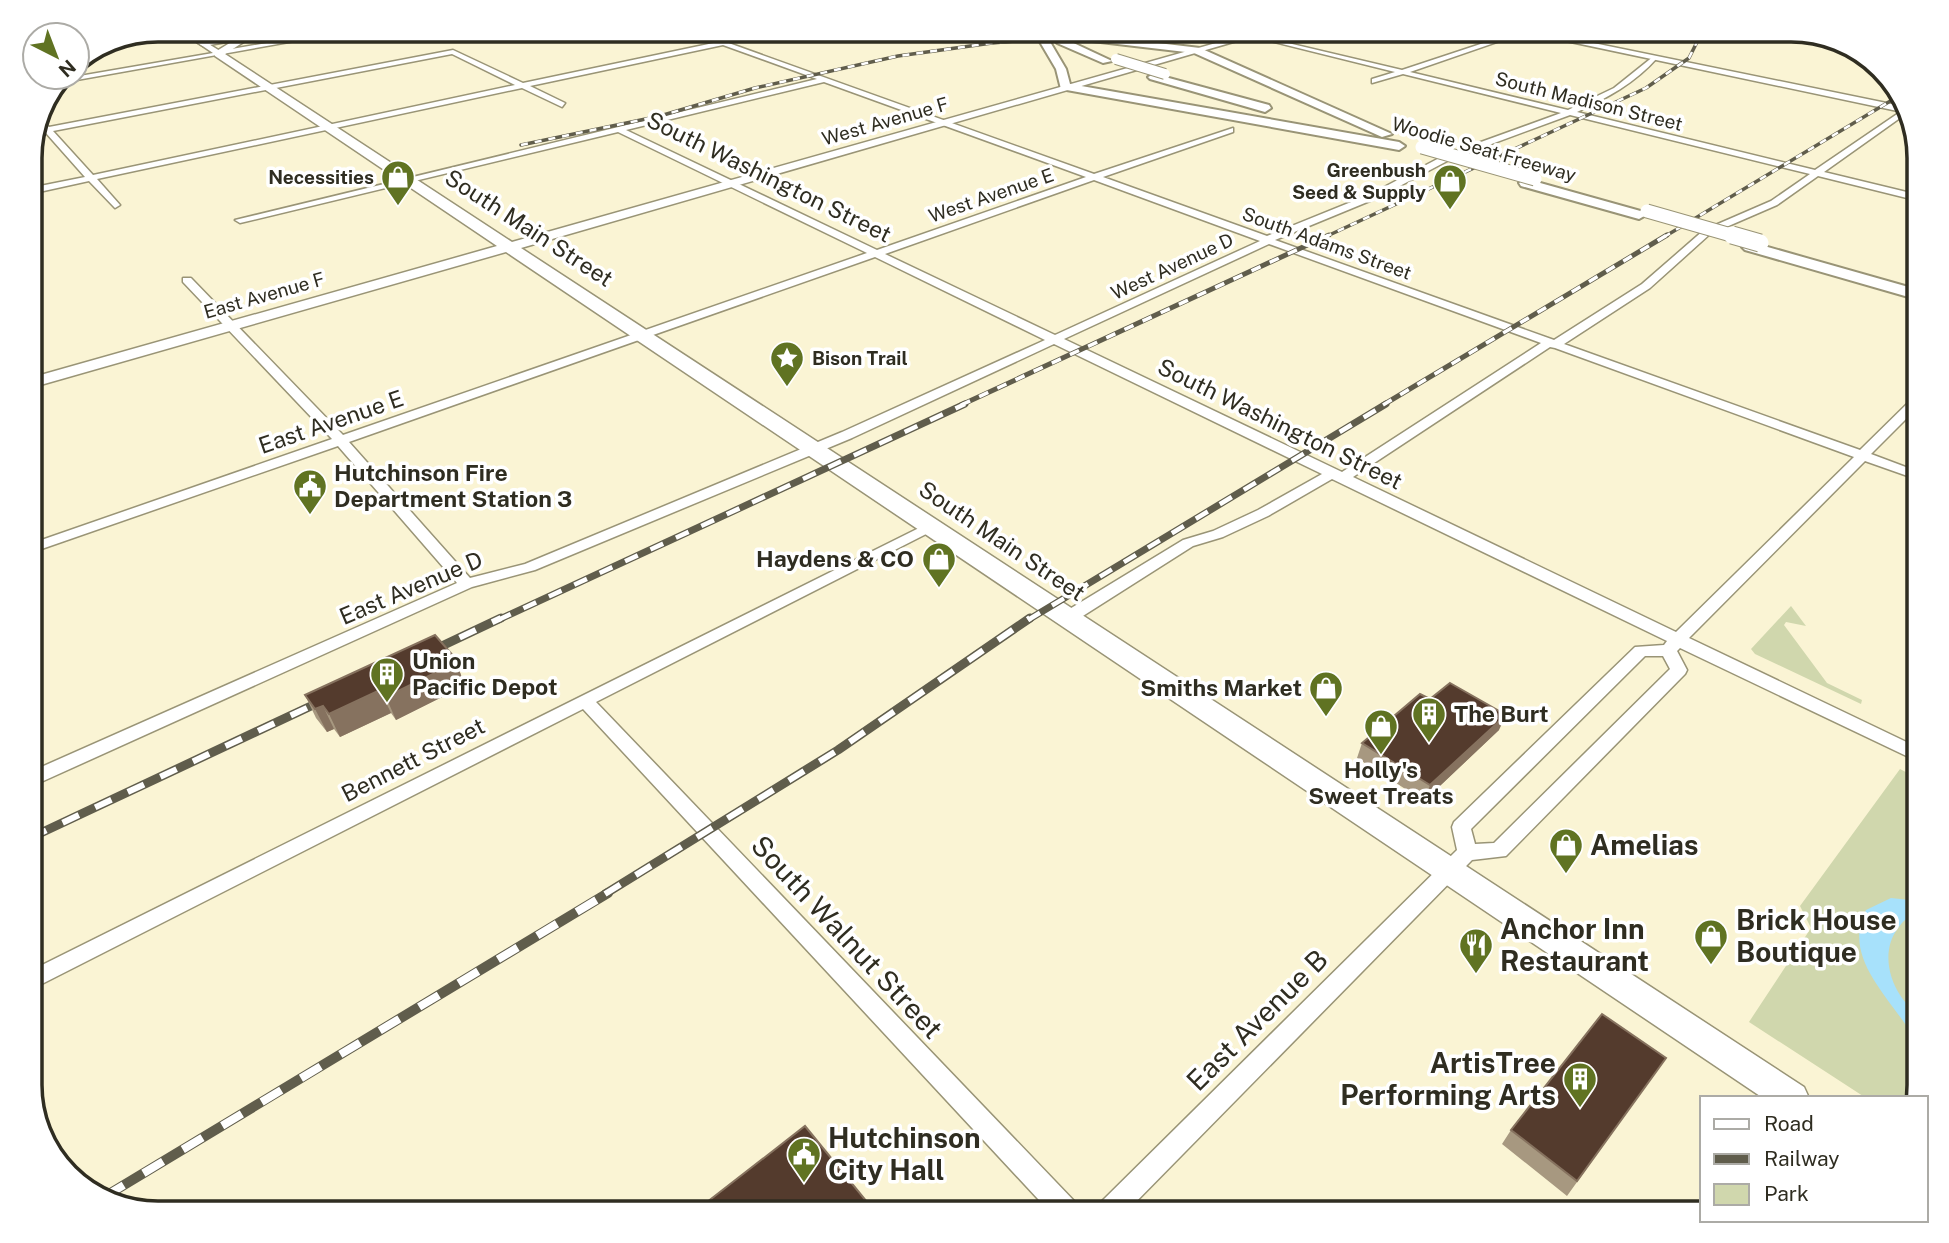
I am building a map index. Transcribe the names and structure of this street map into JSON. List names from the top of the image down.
{
  "streets": {
    "main road": ["Woodie Seat Freeway"],
    "street": [
      "South Madison Street",
      "West Avenue F",
      "South Washington Street",
      "West Avenue E",
      "South Main Street",
      "South Adams Street",
      "West Avenue D",
      "East Avenue F",
      "East Avenue E",
      "East Avenue D",
      "Bennett Street",
      "South Walnut Street",
      "East Avenue B"
    ]
  },
  "crossings": [
    ["South Madison Street", "West Avenue D"],
    ["West Avenue F", "South Washington Street"],
    ["West Avenue F", "South Main Street"],
    ["West Avenue F", "South Adams Street"],
    ["West Avenue F", "East Avenue F"],
    ["South Washington Street", "West Avenue E"],
    ["South Washington Street", "West Avenue D"],
    ["West Avenue E", "South Main Street"],
    ["West Avenue E", "South Adams Street"],
    ["West Avenue E", "East Avenue E"],
    ["South Main Street", "West Avenue D"],
    ["South Main Street", "East Avenue F"],
    ["South Main Street", "East Avenue E"],
    ["South Main Street", "East Avenue D"],
    ["South Main Street", "Bennett Street"],
    ["South Main Street", "East Avenue B"],
    ["South Adams Street", "West Avenue D"],
    ["West Avenue D", "East Avenue D"],
    ["Bennett Street", "South Walnut Street"]
  ],
  "places": {
    "shop": [
      "Necessities",
      "Greenbush Seed & Supply",
      "Haydens & CO",
      "Smiths Market",
      "Holly's Sweet Treats",
      "Amelias",
      "Brick House Boutique"
    ],
    "place": ["Bison Trail"],
    "public building": ["Hutchinson Fire Department Station 3", "Hutchinson City Hall"],
    "building": ["Union Pacific Depot", "The Burt", "ArtisTree Performing Arts"],
    "restaurant": ["Anchor Inn Restaurant"]
  },
  "legend": ["Road", "Railway", "Park"],
  "north": "bottom right"
}
